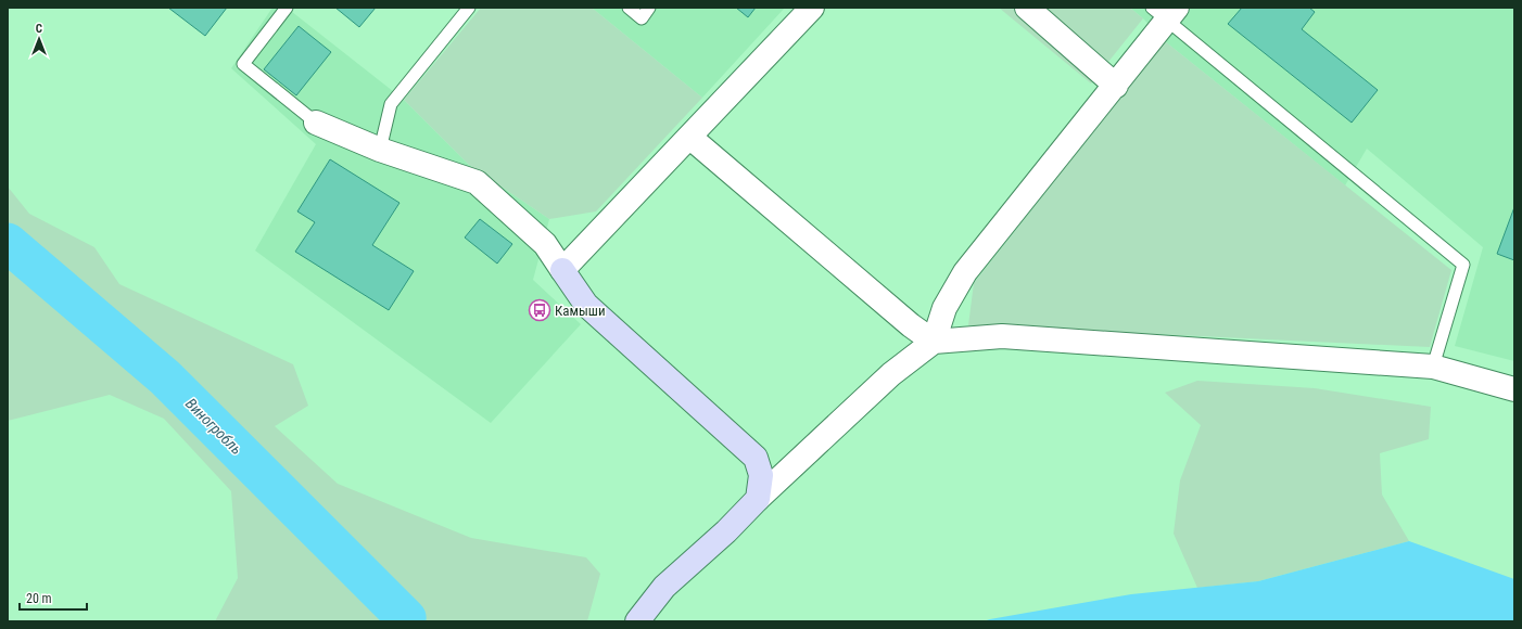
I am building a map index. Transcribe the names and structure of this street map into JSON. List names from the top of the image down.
{
  "water": ["Виногробль"],
  "places": {
    "bus stop": ["Камыши"]
  },
  "scale_bar": "20 m",
  "north": "top"
}
